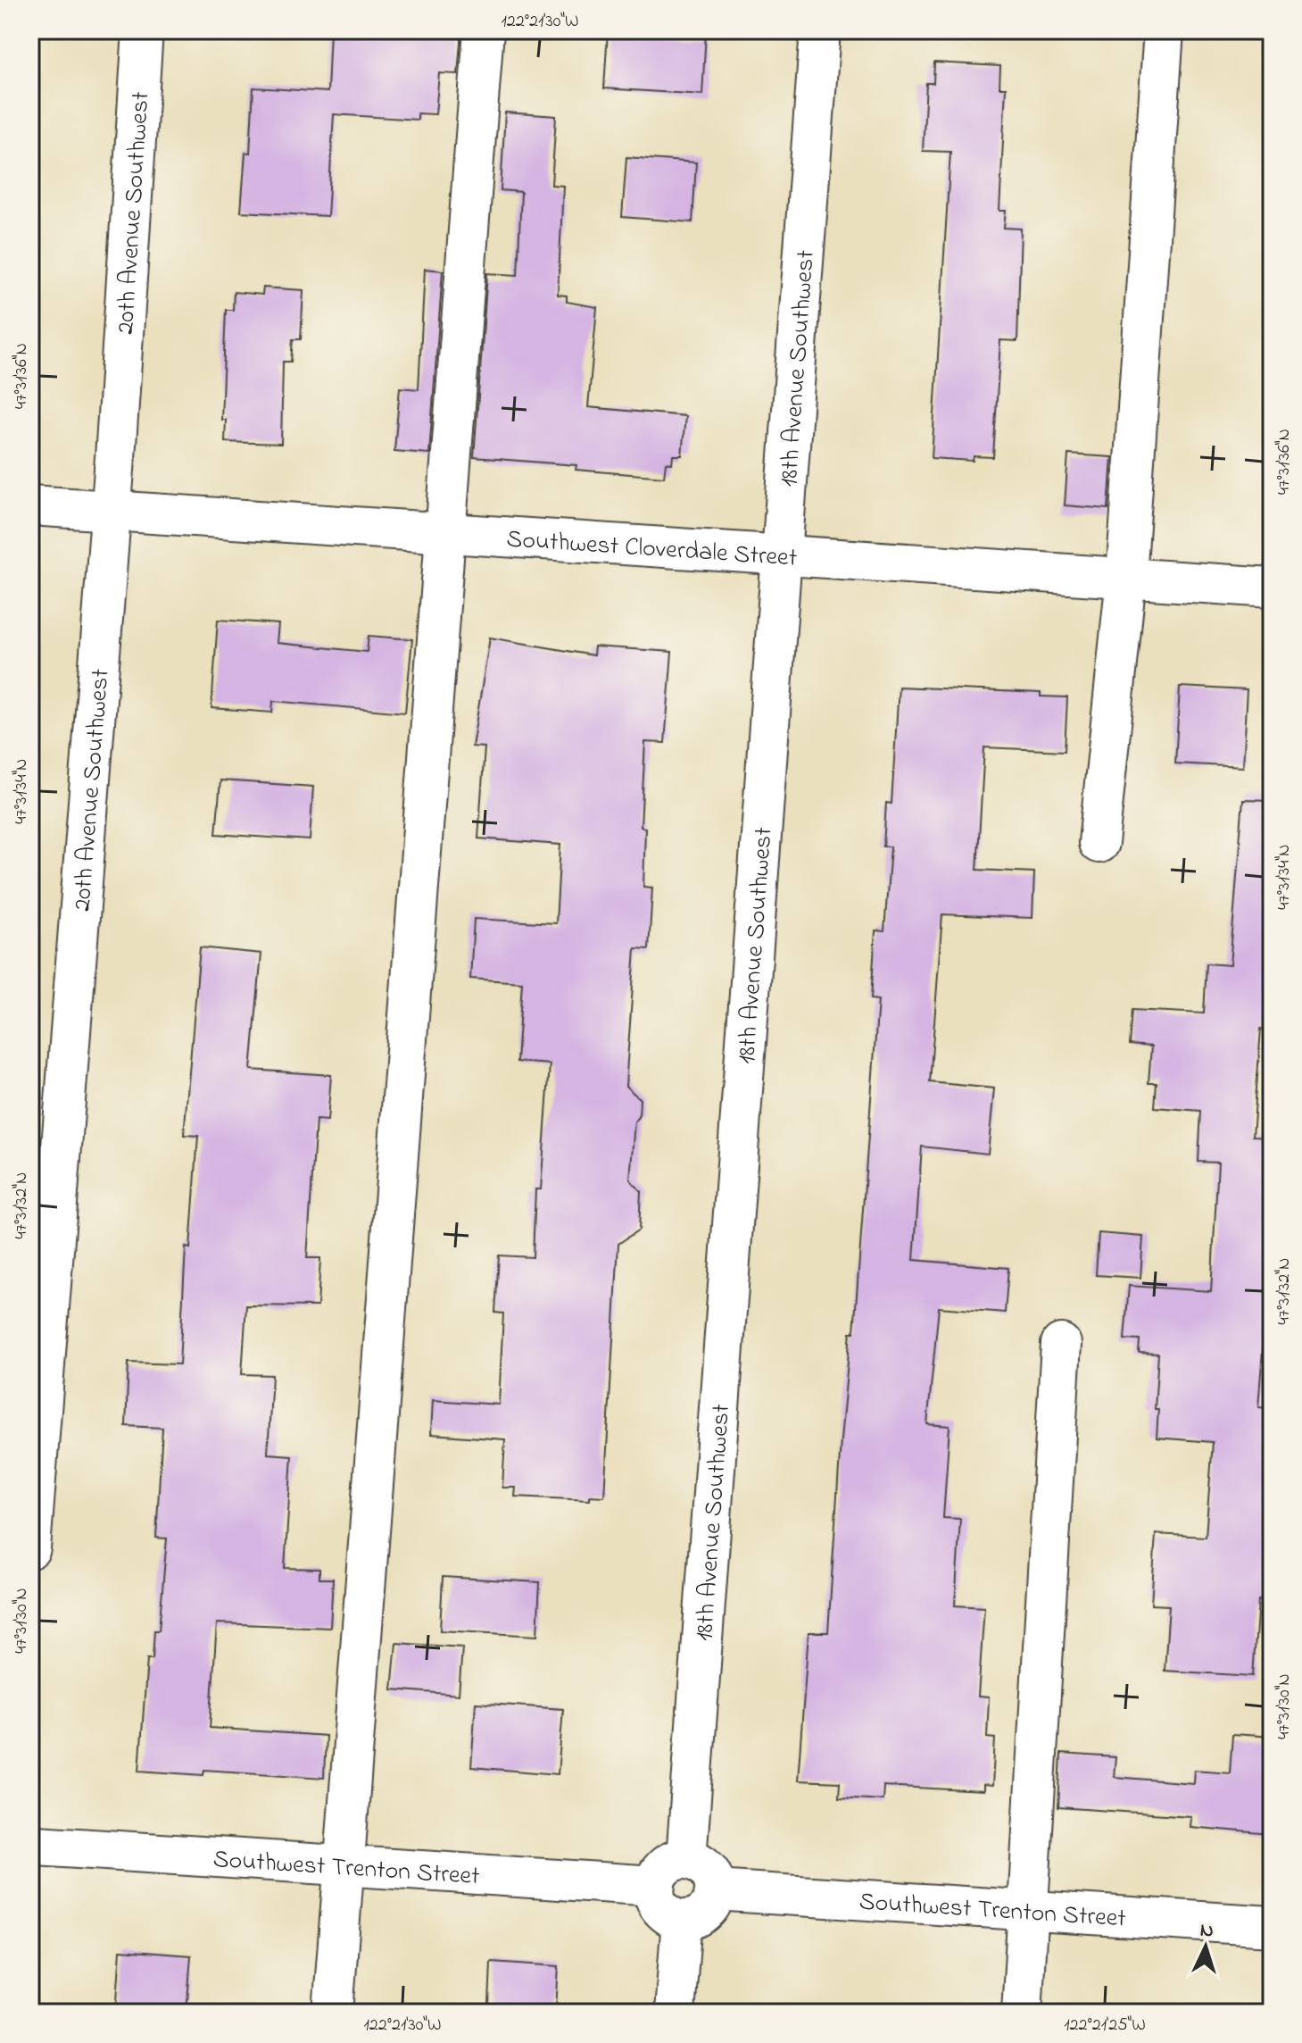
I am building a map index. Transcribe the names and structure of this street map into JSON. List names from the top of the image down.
{
  "streets": {
    "street": [
      "20th Avenue Southwest",
      "18th Avenue Southwest",
      "Southwest Cloverdale Street",
      "Southwest Trenton Street"
    ]
  },
  "crossings": [
    ["20th Avenue Southwest", "Southwest Cloverdale Street"],
    ["18th Avenue Southwest", "Southwest Cloverdale Street"],
    ["18th Avenue Southwest", "Southwest Trenton Street"]
  ],
  "north": "top",
  "coordinates": [
    "122°21'30\"W",
    "47°31'36\"N",
    "47°31'34\"N",
    "47°31'32\"N",
    "47°31'30\"N",
    "122°21'25\"W"
  ]
}
